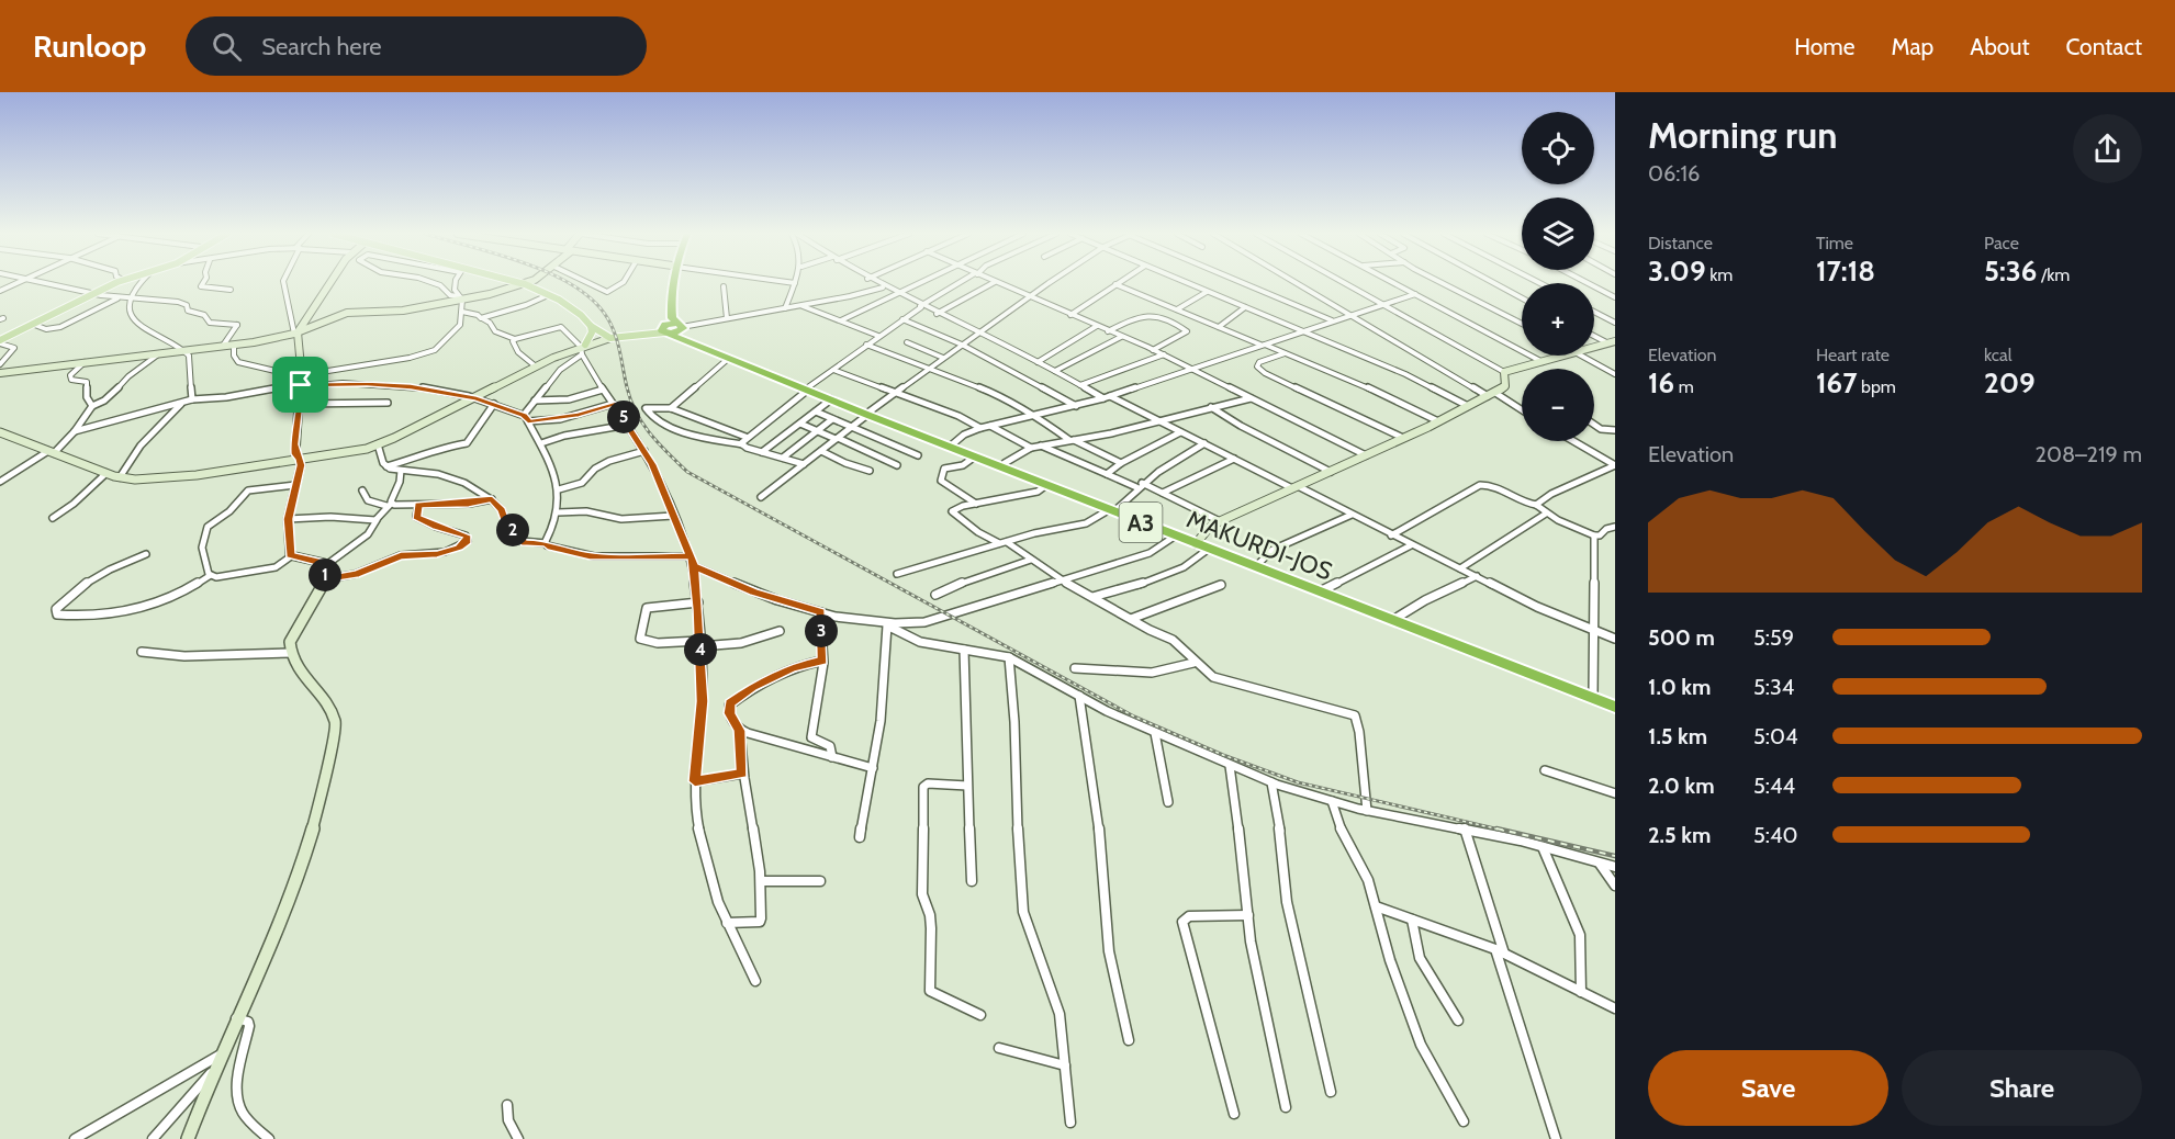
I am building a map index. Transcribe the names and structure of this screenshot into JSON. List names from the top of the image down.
{
  "streets": {
    "highway": ["A3", "MAKURDI-JOS"]
  },
  "page": {
    "header": "Runloop",
    "search": "Search here",
    "nav": [
      "Home",
      "Map",
      "About",
      "Contact"
    ],
    "heading": ["Morning run", "06:16"],
    "map_buttons": ["+", "−"],
    "stats": [
      ["Distance", "3.09 km"],
      ["Time", "17:18"],
      ["Pace", "5:36 /km"],
      ["Elevation", "16 m"],
      ["Heart rate", "167 bpm"],
      ["kcal", "209"]
    ],
    "pins": [
      "5",
      "2",
      "1",
      "3",
      "4"
    ],
    "chart": ["Elevation", "208–219 m"],
    "list": [
      {
        "name": "500 m",
        "note": "5:59"
      },
      {
        "name": "1.0 km",
        "note": "5:34"
      },
      {
        "name": "1.5 km",
        "note": "5:04"
      },
      {
        "name": "2.0 km",
        "note": "5:44"
      },
      {
        "name": "2.5 km",
        "note": "5:40"
      }
    ],
    "buttons": ["Save", "Share"]
  }
}
